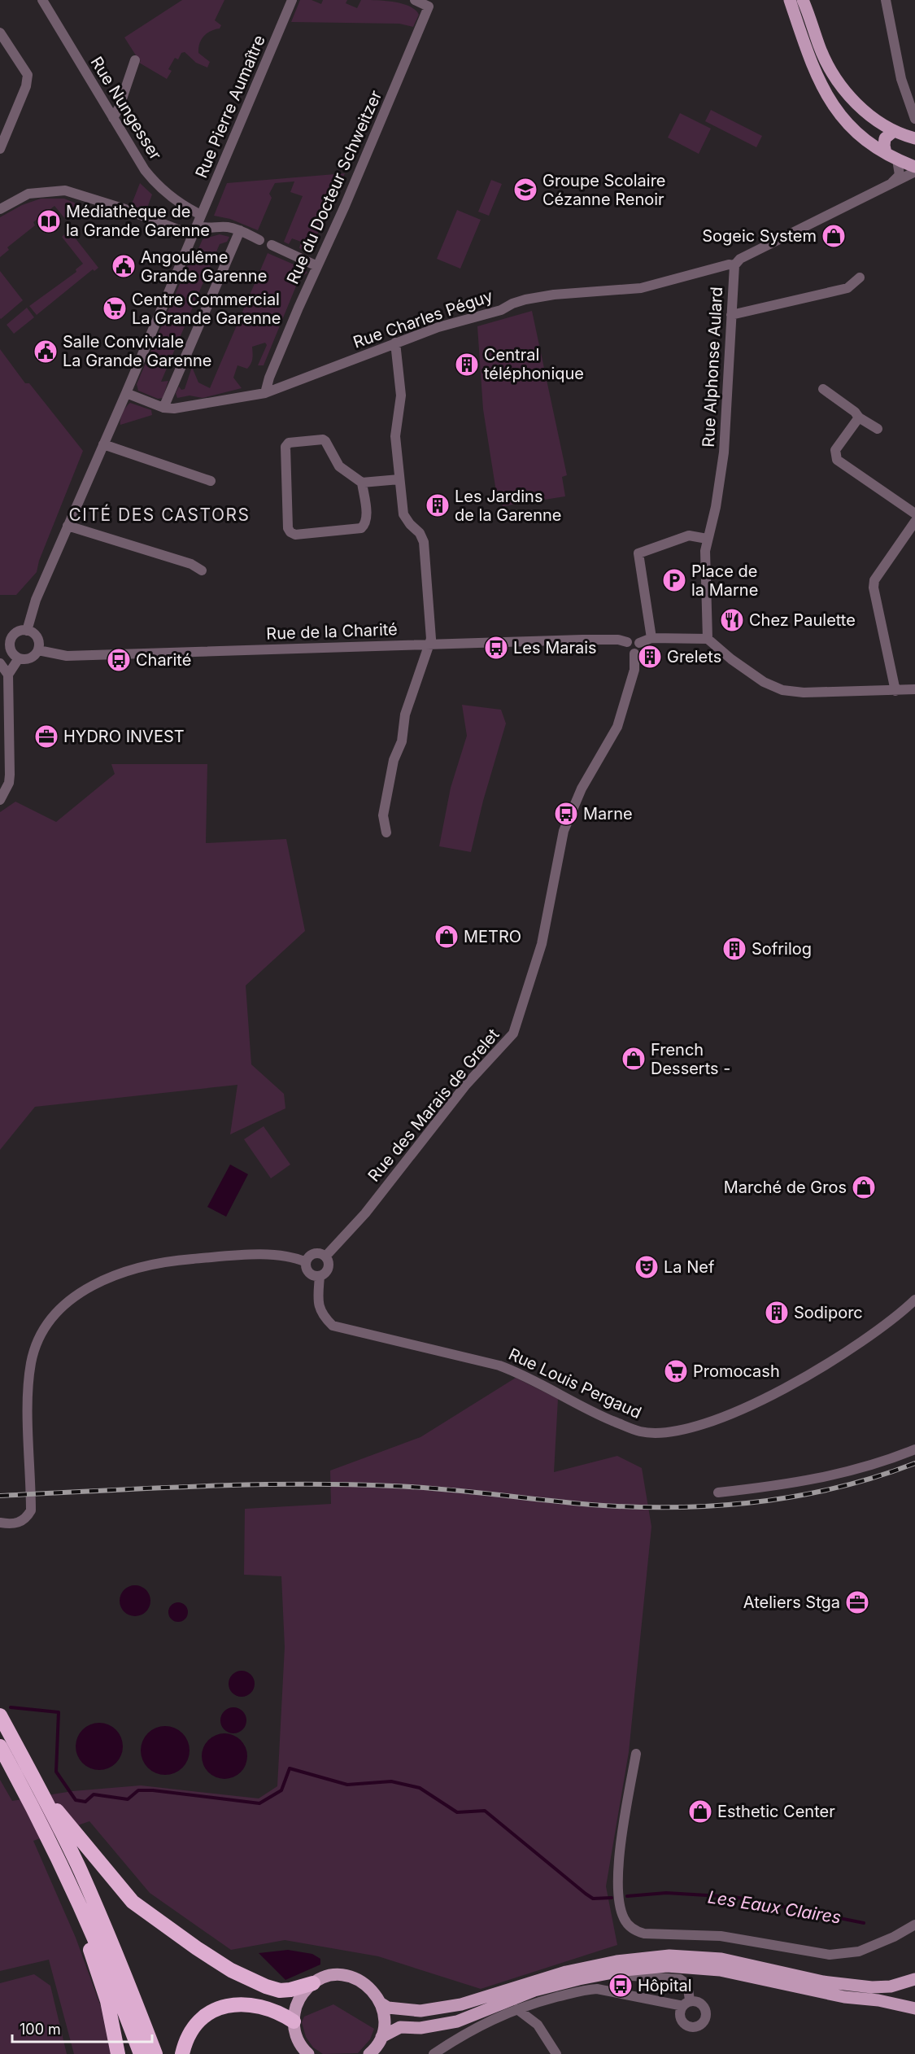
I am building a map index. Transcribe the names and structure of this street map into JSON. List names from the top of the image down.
{
  "streets": {
    "street": [
      "Rue Pierre Aumaître",
      "Rue Nungesser",
      "Rue du Docteur Schweitzer",
      "Rue Charles Péguy",
      "Rue Alphonse Aulard",
      "Rue de la Charité",
      "Rue des Marais de Grelet",
      "Rue Louis Pergaud"
    ]
  },
  "crossings": [
    ["Rue Pierre Aumaître", "Rue Nungesser"],
    ["Rue Pierre Aumaître", "Rue Charles Péguy"],
    ["Rue Pierre Aumaître", "Rue de la Charité"],
    ["Rue du Docteur Schweitzer", "Rue Charles Péguy"],
    ["Rue Charles Péguy", "Rue Alphonse Aulard"],
    ["Rue de la Charité", "Rue des Marais de Grelet"],
    ["Rue des Marais de Grelet", "Rue Louis Pergaud"]
  ],
  "districts": ["CITÉ DES CASTORS"],
  "water": ["Les Eaux Claires"],
  "places": {
    "school or university": ["Groupe Scolaire Cézanne Renoir"],
    "library": ["Médiathèque de la Grande Garenne"],
    "shop": [
      "Sogeic System",
      "METRO",
      "French Desserts -",
      "Marché de Gros",
      "Esthetic Center"
    ],
    "public building": ["Angoulême Grande Garenne", "Salle Conviviale La Grande Garenne"],
    "supermarket": ["Centre Commercial La Grande Garenne", "Promocash"],
    "building": [
      "Central téléphonique",
      "Les Jardins de la Garenne",
      "Grelets",
      "Sofrilog",
      "Sodiporc"
    ],
    "parking": ["Place de la Marne"],
    "restaurant": ["Chez Paulette"],
    "bus stop": [
      "Les Marais",
      "Charité",
      "Marne",
      "Hôpital"
    ],
    "office": ["HYDRO INVEST", "Ateliers Stga"],
    "theatre": ["La Nef"]
  },
  "scale_bar": "100 m"
}
